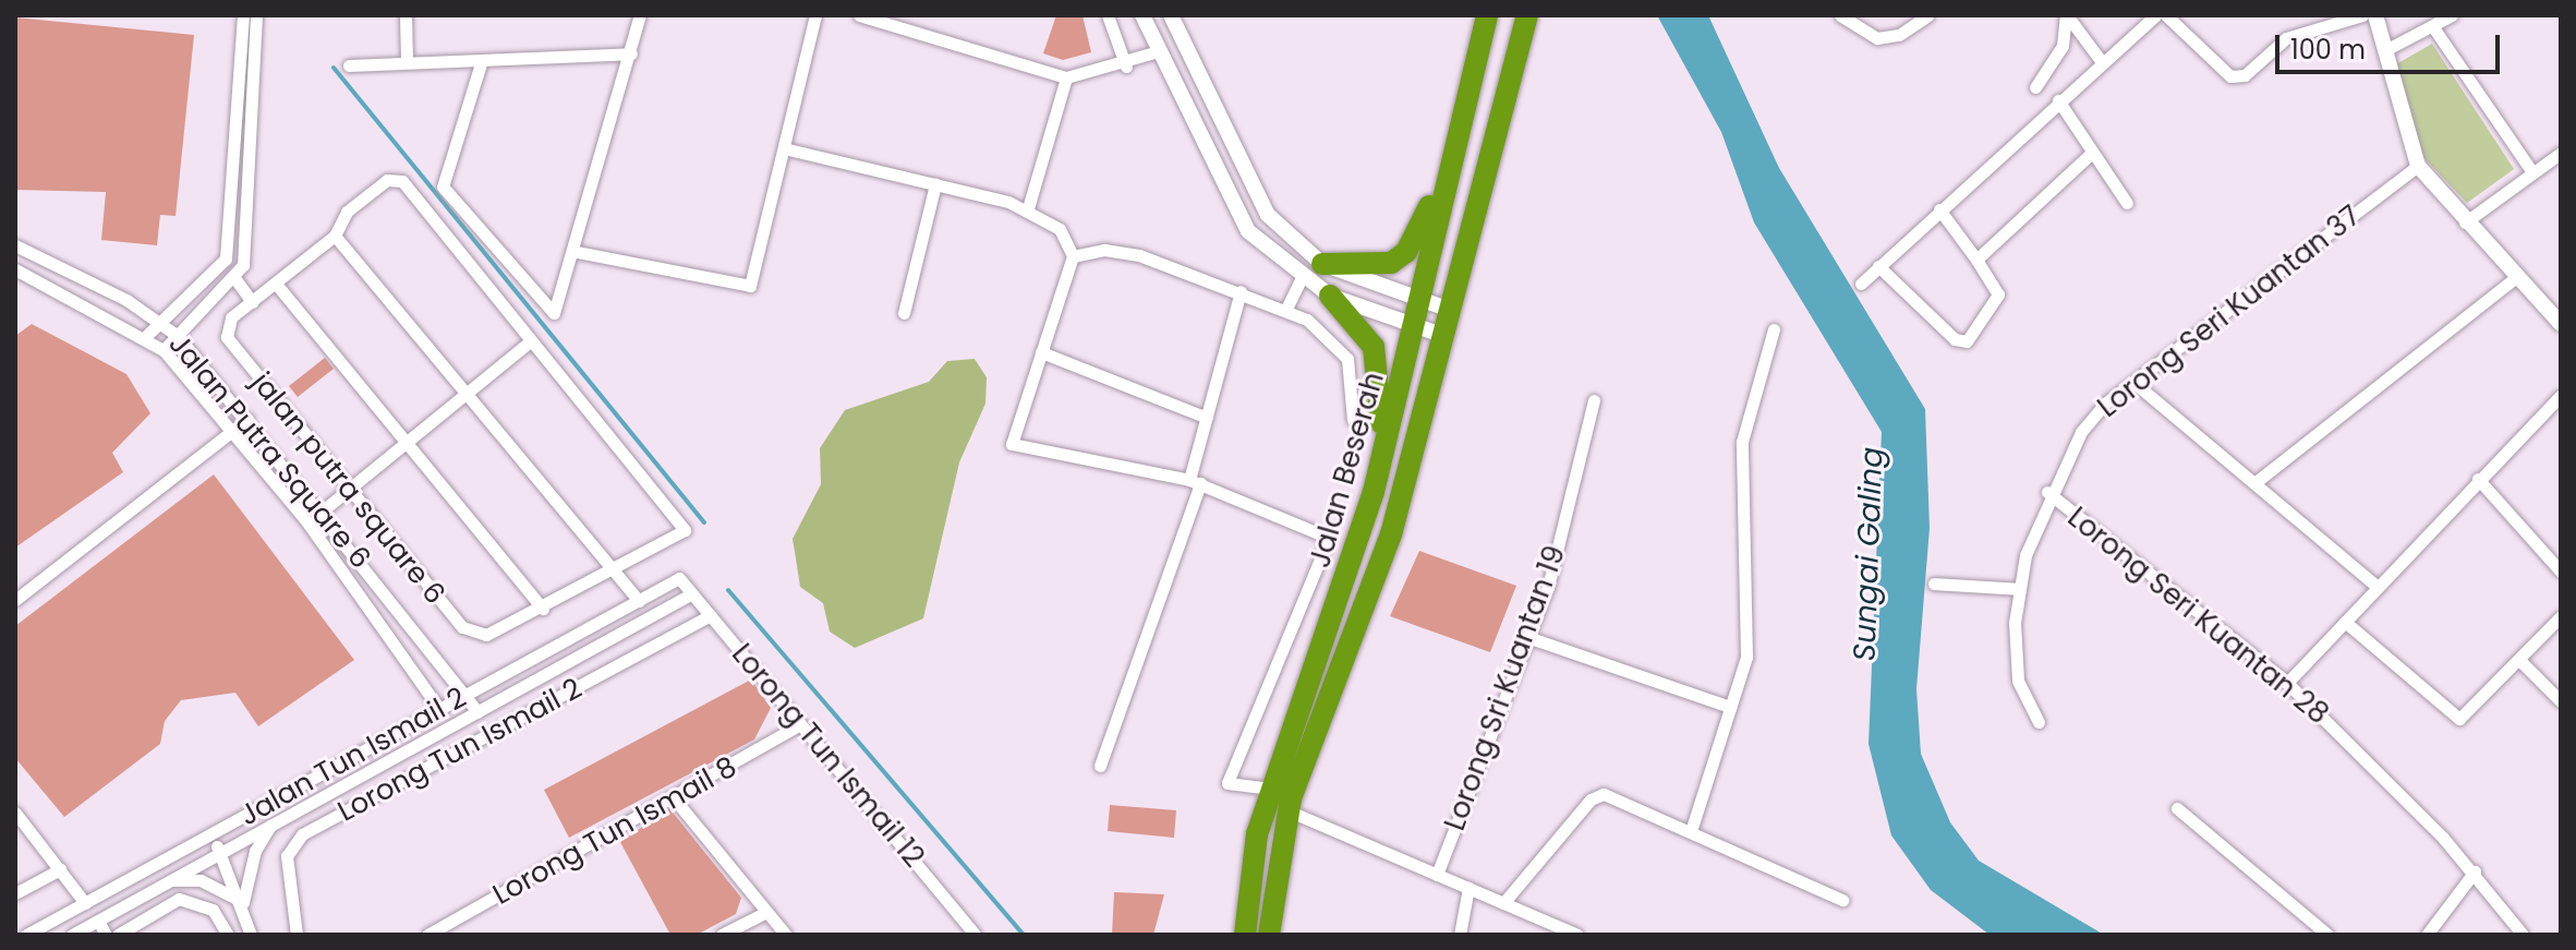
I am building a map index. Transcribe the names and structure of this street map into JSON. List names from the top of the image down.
{
  "streets": {
    "highway": ["Jalan Beserah"],
    "street": [
      "Lorong Seri Kuantan 37",
      "Jalan Putra Square 6",
      "jalan putra square 6",
      "Lorong Seri Kuantan 28",
      "Lorong Sri Kuantan 19",
      "Lorong Tun Ismail 2",
      "Lorong Tun Ismail 12",
      "Jalan Tun Ismail 2",
      "Lorong Tun Ismail 8"
    ]
  },
  "crossings": [
    ["Lorong Seri Kuantan 37", "Lorong Seri Kuantan 28"],
    ["Jalan Putra Square 6", "Jalan Tun Ismail 2"],
    ["Lorong Tun Ismail 2", "Lorong Tun Ismail 12"],
    ["Lorong Tun Ismail 12", "Jalan Tun Ismail 2"],
    ["Lorong Tun Ismail 12", "Lorong Tun Ismail 8"]
  ],
  "water": ["Sungai Galing"],
  "scale_bar": "100 m"
}
